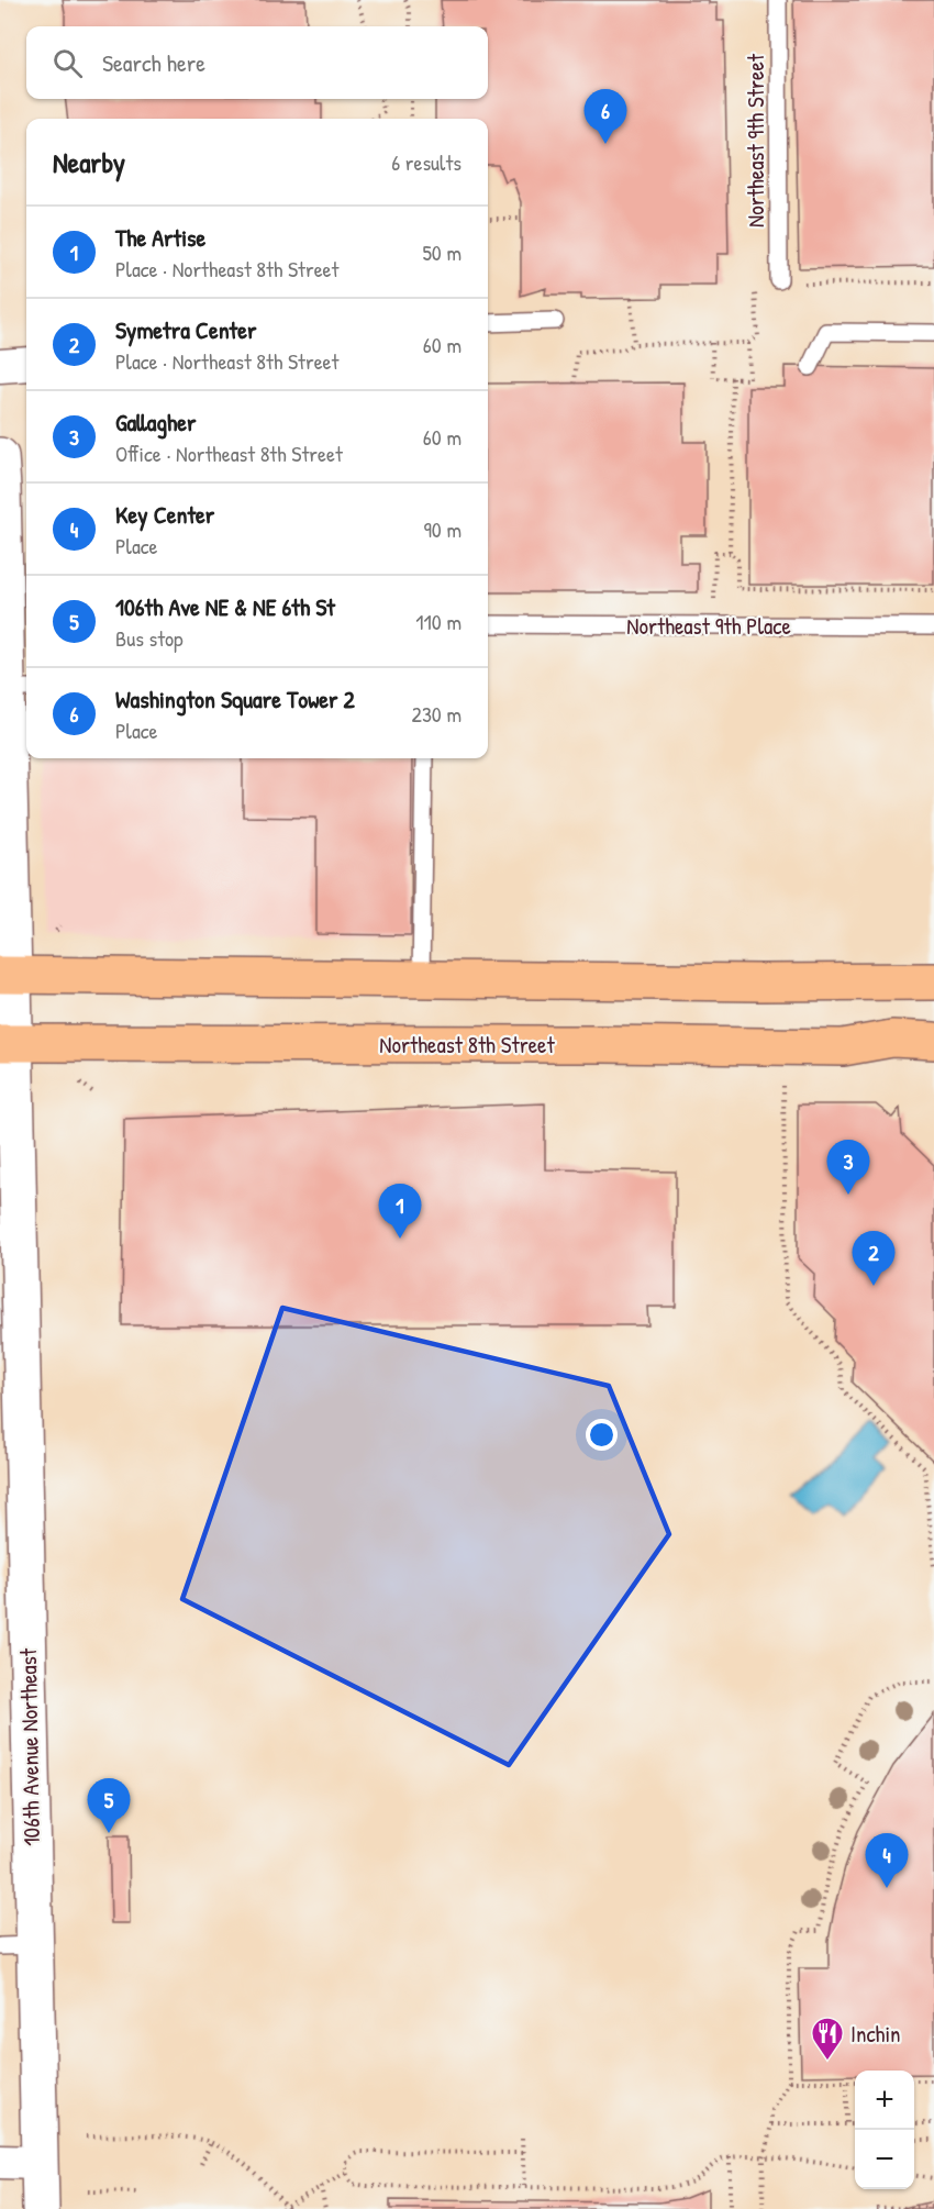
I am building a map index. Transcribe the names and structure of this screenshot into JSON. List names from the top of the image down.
{
  "streets": {
    "main road": ["Northeast 8th Street"],
    "street": ["106th Avenue Northeast"],
    "lane": ["Northeast 9th Street", "Northeast 9th Place"]
  },
  "crossings": [
    ["Northeast 8th Street", "106th Avenue Northeast"]
  ],
  "places": {
    "restaurant": ["Inchin"]
  },
  "page": {
    "search": "Search here",
    "pins": [
      "6",
      "3",
      "1",
      "2",
      "5",
      "4"
    ],
    "heading": ["Nearby", "6 results"],
    "list": [
      {
        "mark": "1",
        "name": "The Artise",
        "note": "Place · Northeast 8th Street",
        "value": "50 m"
      },
      {
        "mark": "2",
        "name": "Symetra Center",
        "note": "Place · Northeast 8th Street",
        "value": "60 m"
      },
      {
        "mark": "3",
        "name": "Gallagher",
        "note": "Office · Northeast 8th Street",
        "value": "60 m"
      },
      {
        "mark": "4",
        "name": "Key Center",
        "note": "Place",
        "value": "90 m"
      },
      {
        "mark": "5",
        "name": "106th Ave NE & NE 6th St",
        "note": "Bus stop",
        "value": "110 m"
      },
      {
        "mark": "6",
        "name": "Washington Square Tower 2",
        "note": "Place",
        "value": "230 m"
      }
    ],
    "map_buttons": ["+", "−"]
  }
}
